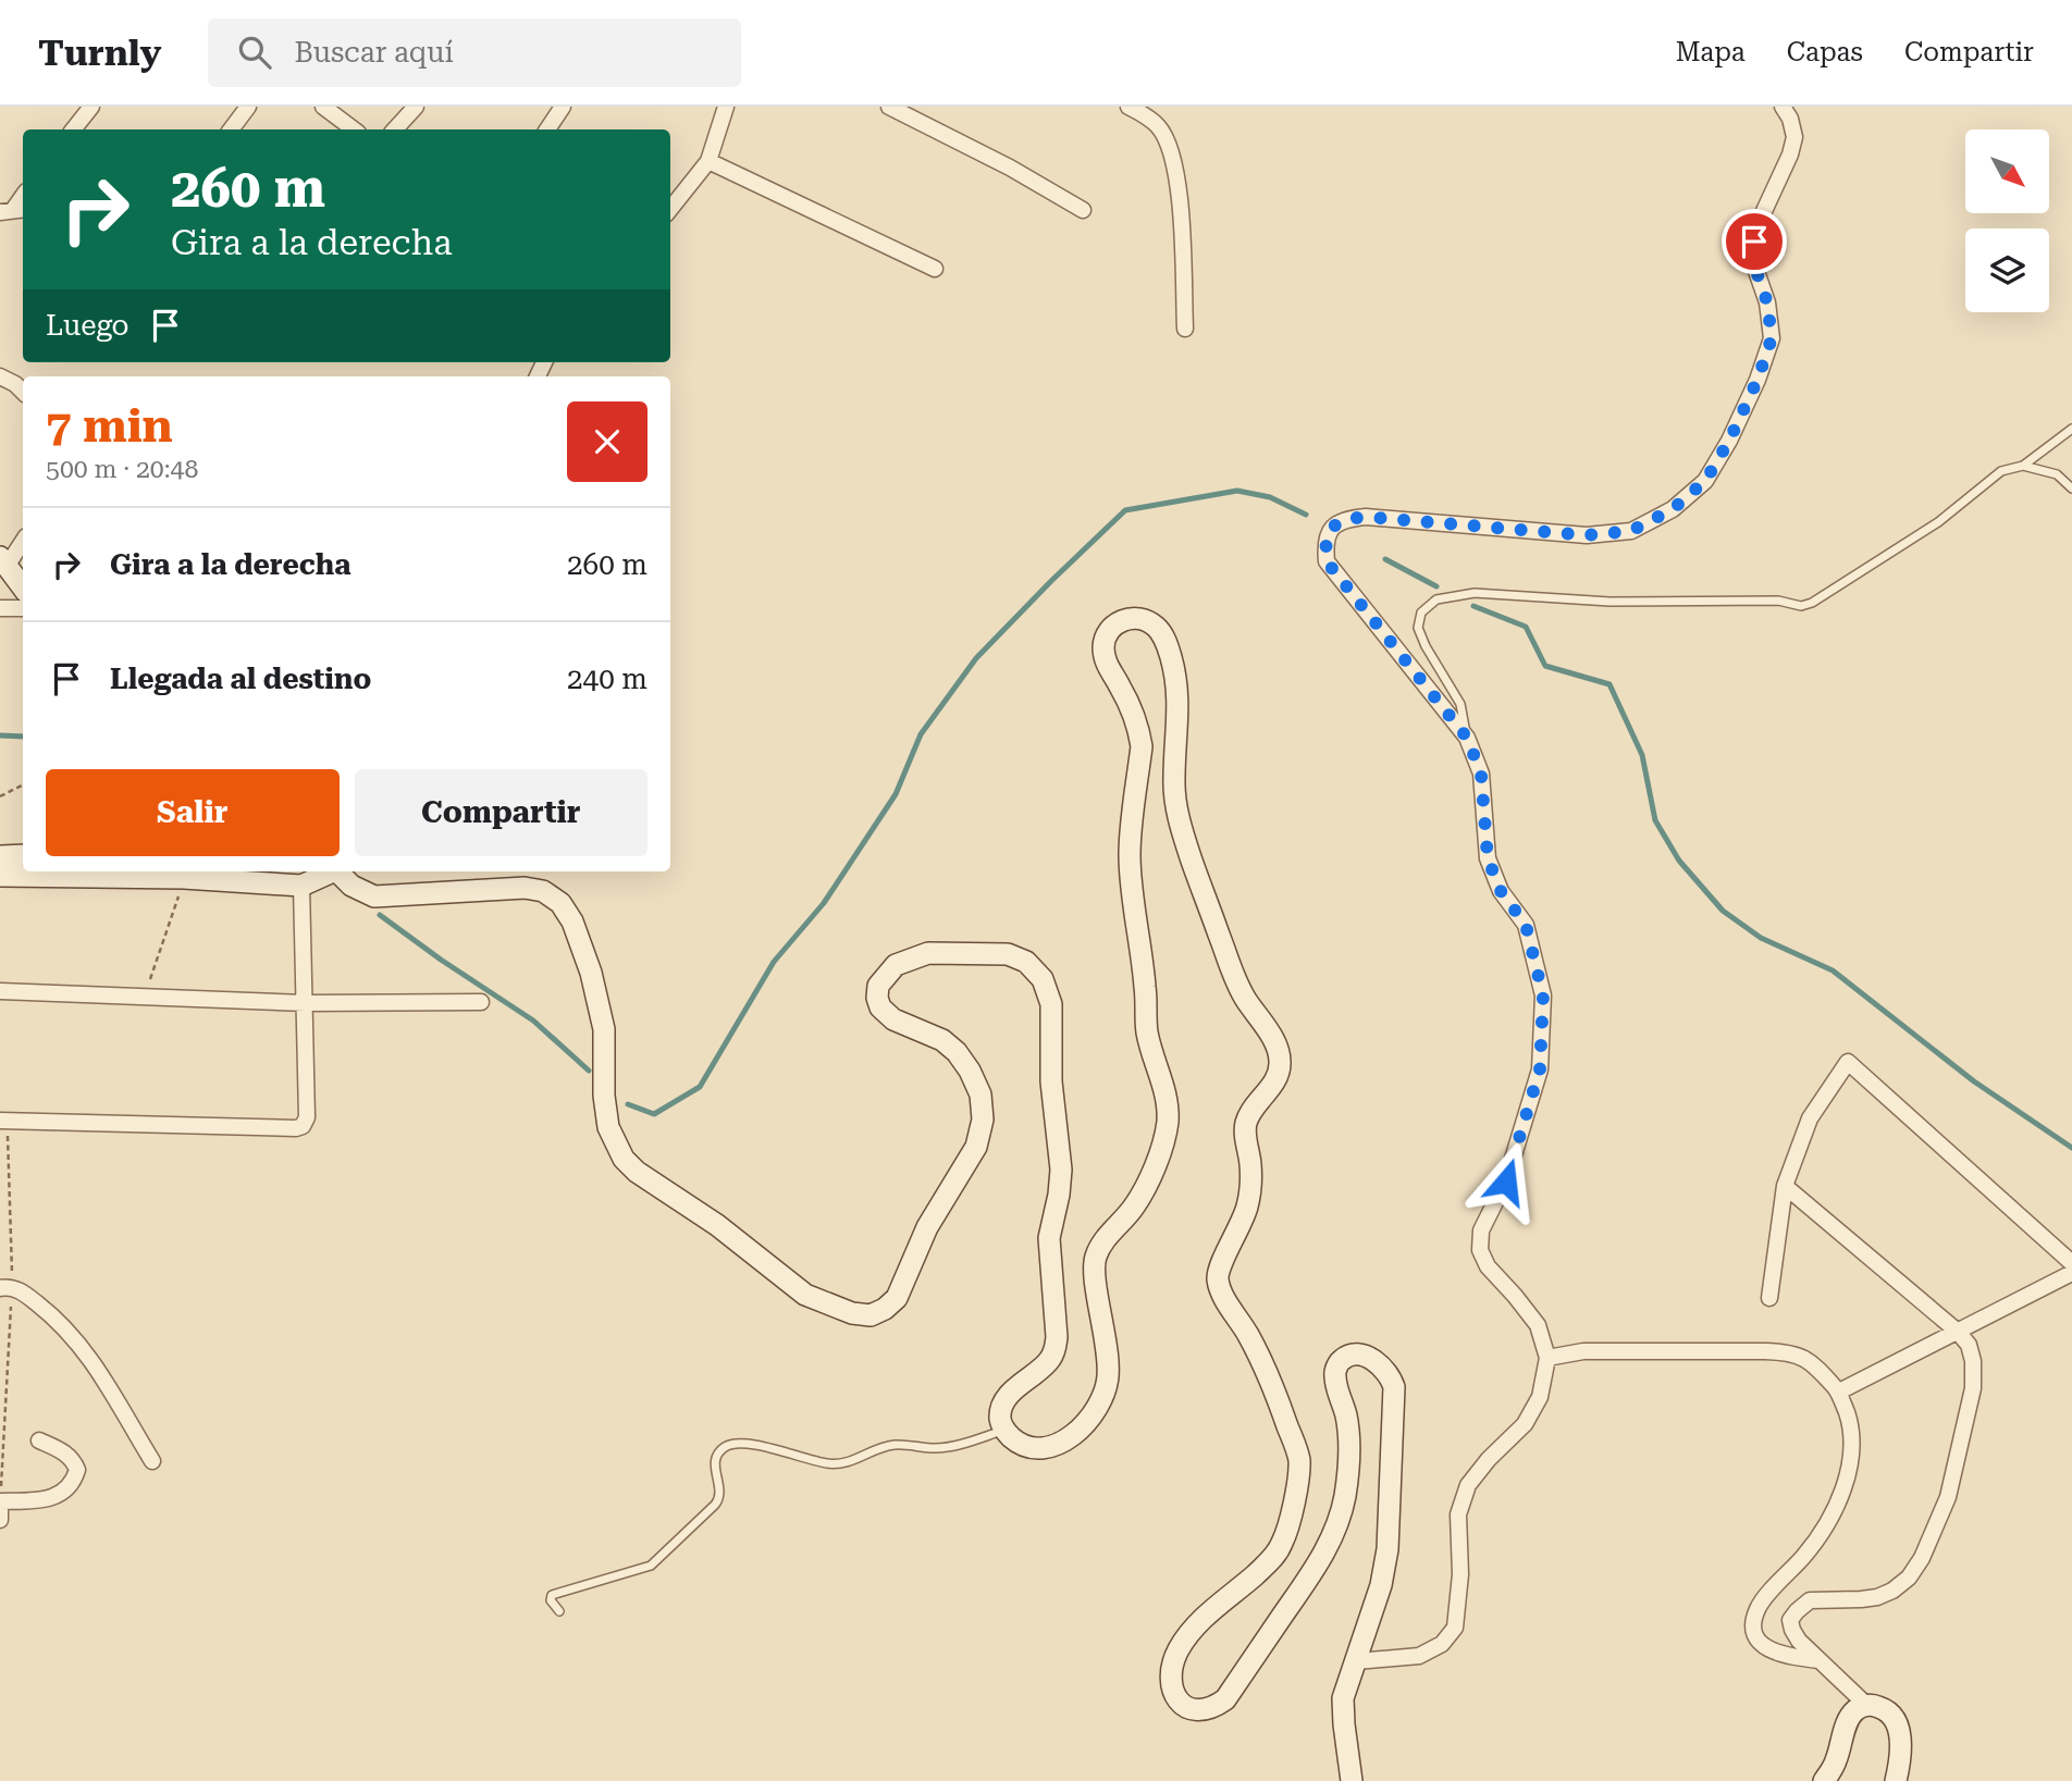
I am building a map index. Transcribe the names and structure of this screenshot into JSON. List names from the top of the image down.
{
  "north": "bottom right",
  "page": {
    "header": "Turnly",
    "search": "Buscar aquí",
    "nav": ["Mapa", "Capas", "Compartir"],
    "turn": ["260 m", "Gira a la derecha"],
    "then": "Luego",
    "heading": ["7 min", "500 m · 20:48"],
    "list": [
      {
        "name": "Gira a la derecha",
        "value": "260 m"
      },
      {
        "name": "Llegada al destino",
        "value": "240 m"
      }
    ],
    "buttons": ["Salir", "Compartir"]
  }
}
